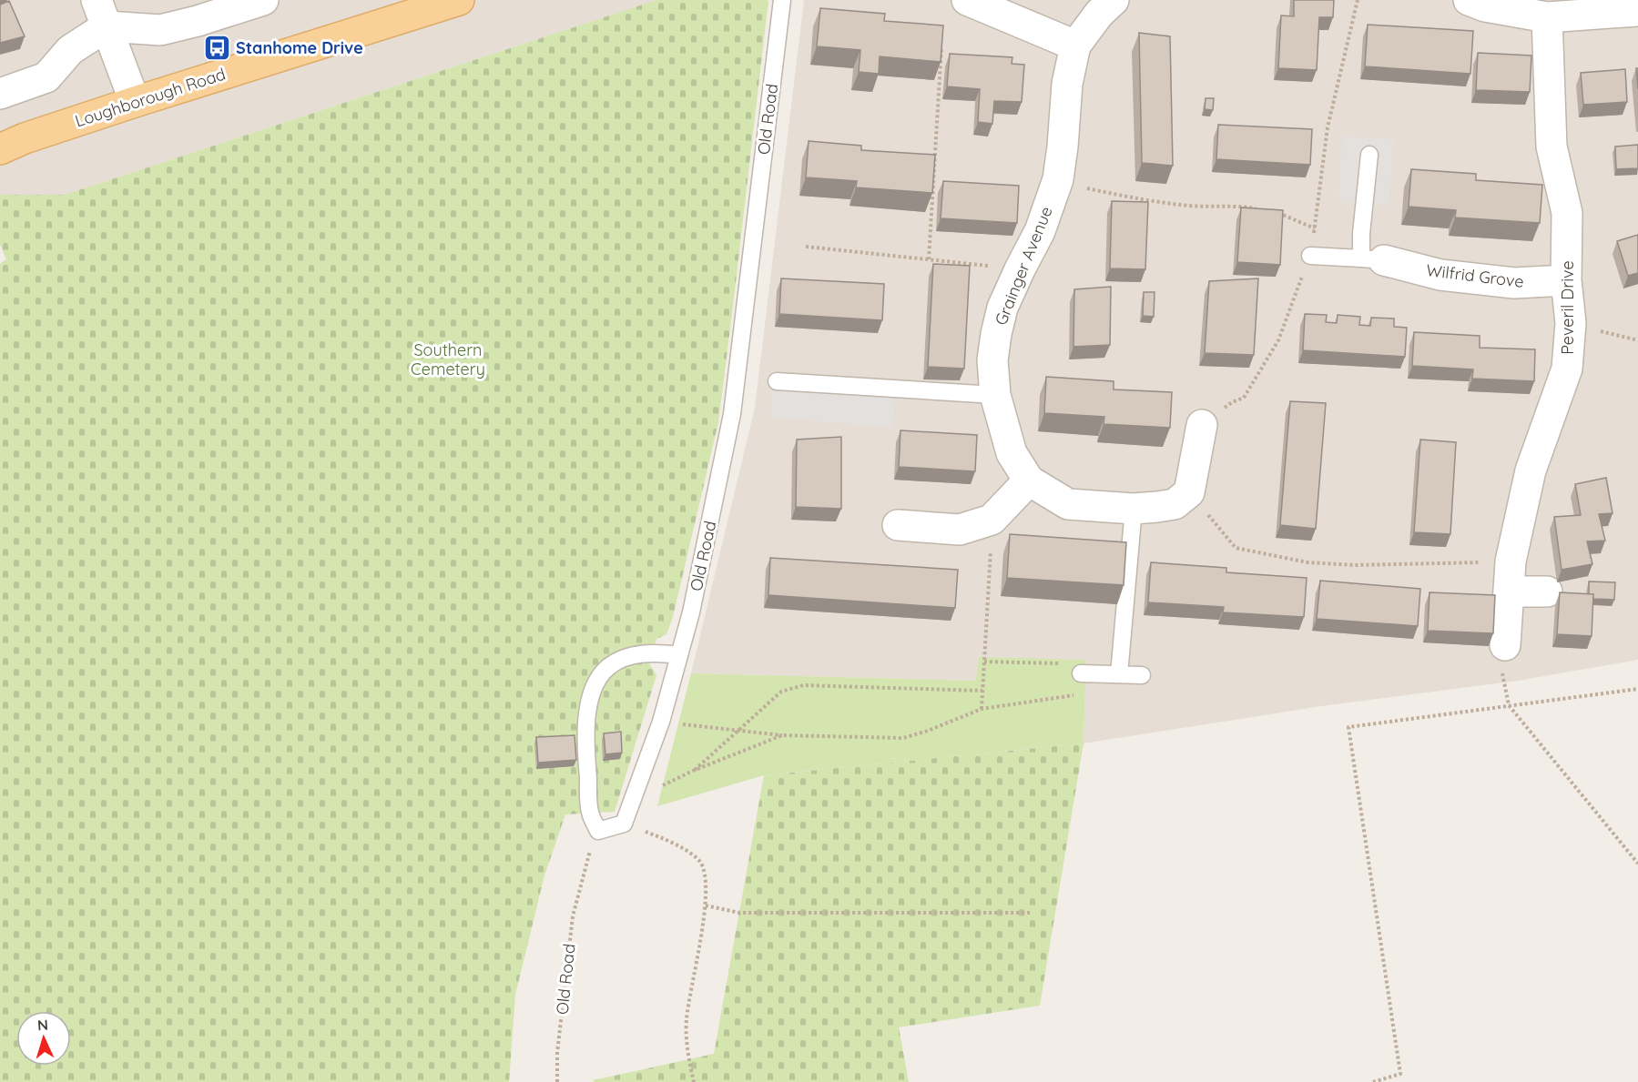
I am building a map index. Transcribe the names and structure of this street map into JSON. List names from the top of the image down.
{
  "streets": {
    "main road": ["Loughborough Road"],
    "street": ["Grainger Avenue", "Wilfrid Grove", "Peveril Drive"],
    "lane": ["Old Road"]
  },
  "crossings": [
    ["Wilfrid Grove", "Peveril Drive"]
  ],
  "parks": ["Southern Cemetery"],
  "places": {
    "bus stop": ["Stanhome Drive"]
  },
  "north": "top"
}
